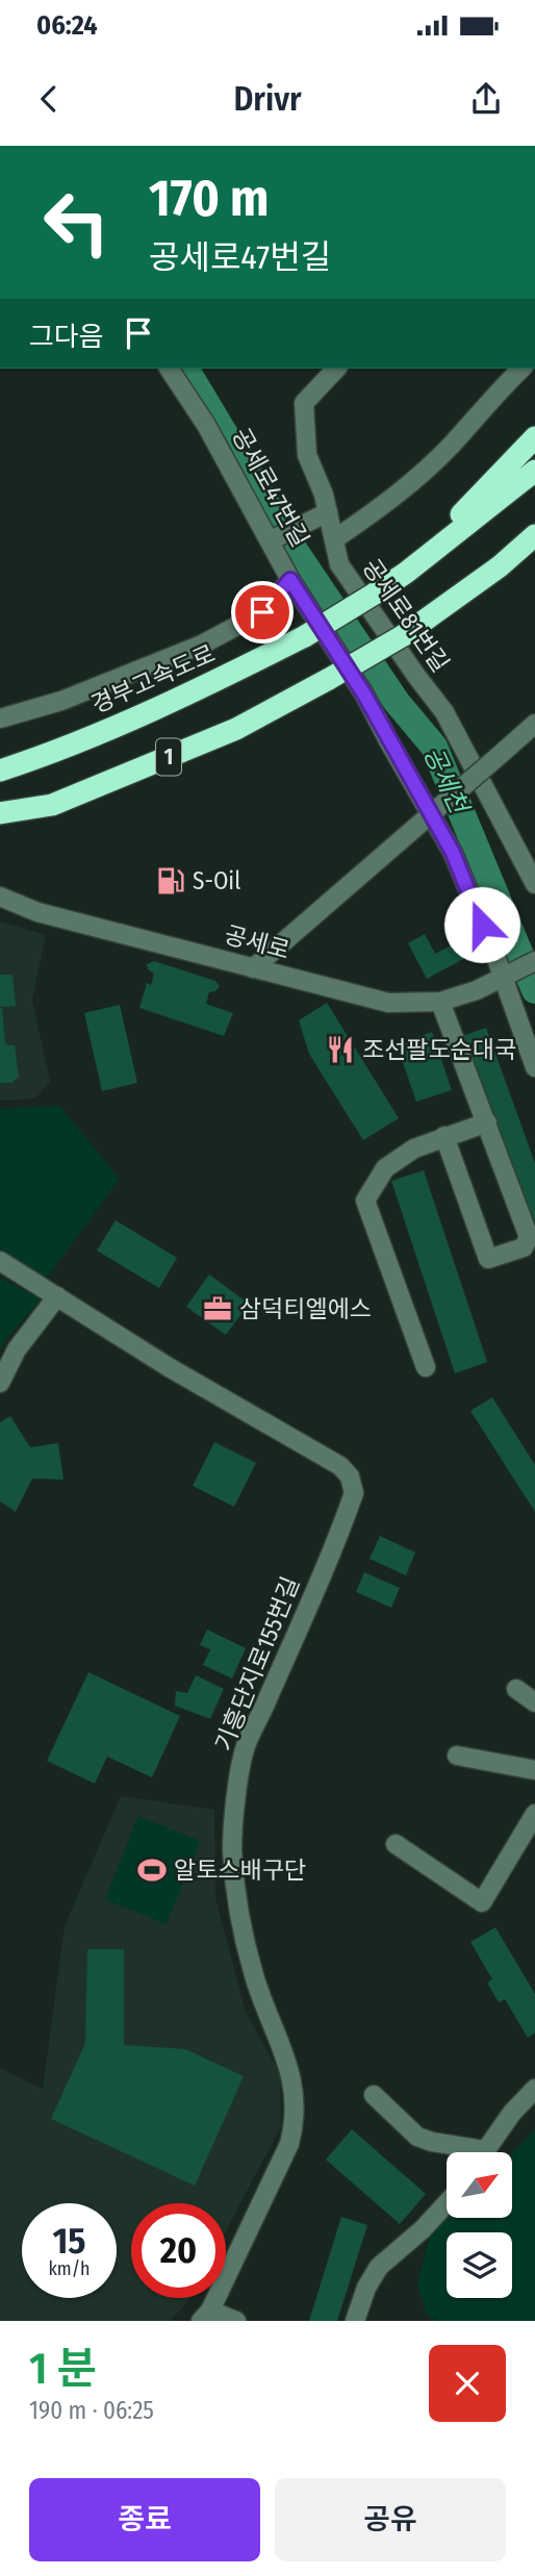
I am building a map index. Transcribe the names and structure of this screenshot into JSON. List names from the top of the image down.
{
  "streets": {
    "highway": ["경부고속도로", "1"],
    "street": [
      "공세로47번길",
      "공세로81번길",
      "공세로",
      "기흥단지로155번길"
    ]
  },
  "water": ["공세천"],
  "places": {
    "fuel station": ["S-Oil"],
    "restaurant": ["조선팔도순대국"],
    "office": ["삼덕티엘에스"],
    "sports": ["알토스배구단"]
  },
  "north": "top right",
  "page": {
    "status": "06:24",
    "header": "Drivr",
    "turn": ["170 m", "공세로47번길"],
    "then": "그다음",
    "speed": "15 km/h",
    "limit": "20",
    "heading": ["1 분", "190 m · 06:25"],
    "buttons": ["종료", "공유"]
  }
}
